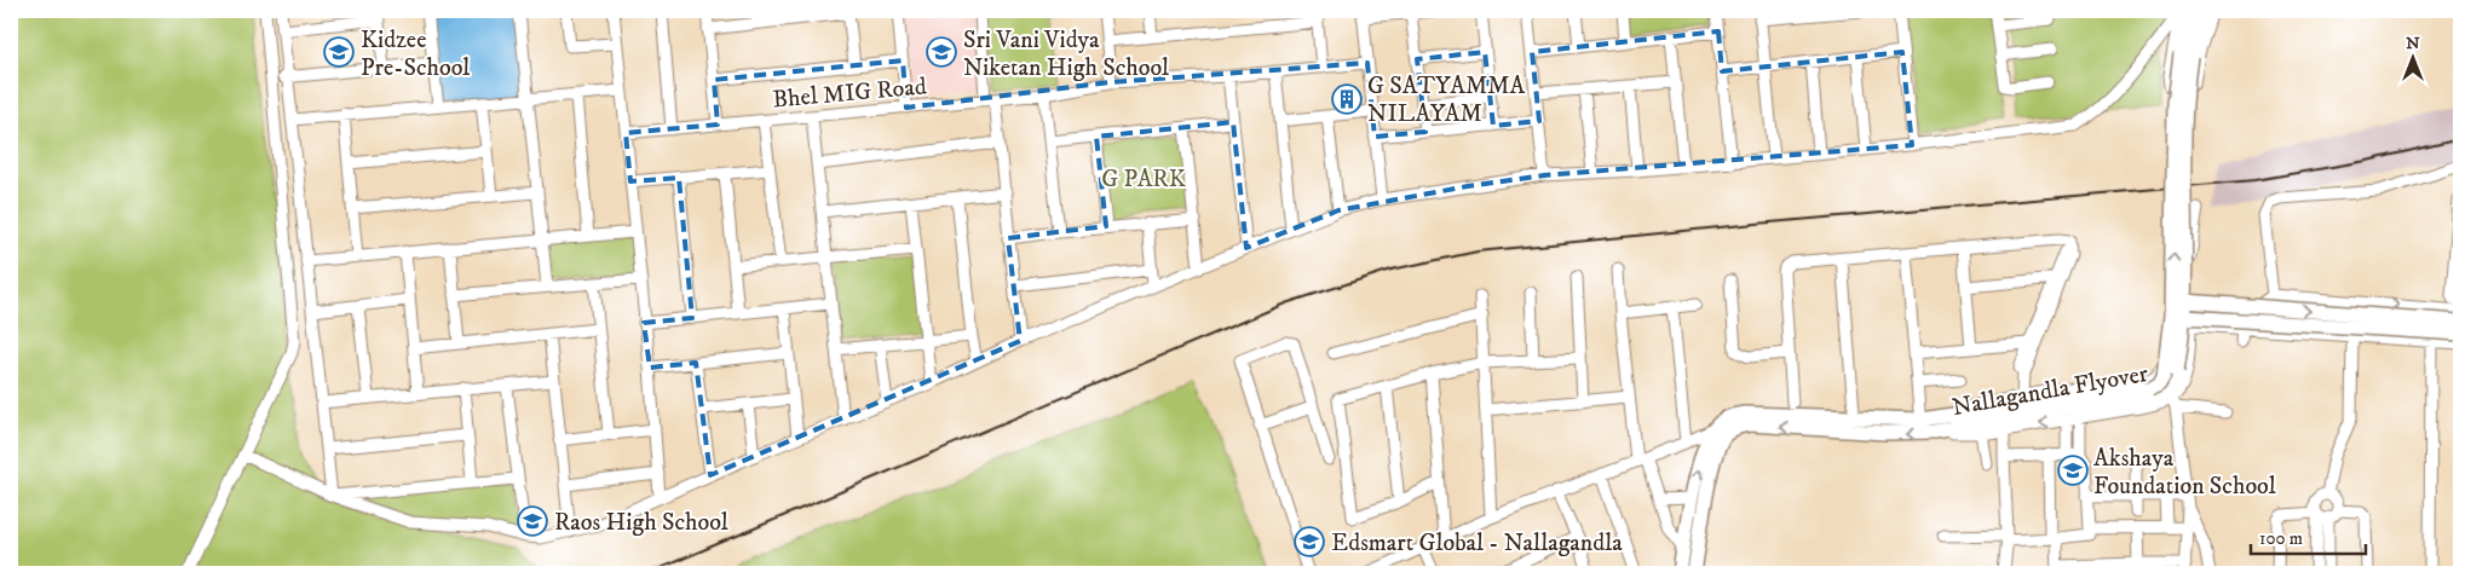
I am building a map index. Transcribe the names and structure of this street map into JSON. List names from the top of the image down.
{
  "streets": {
    "main road": ["Nallagandla Flyover"],
    "street": ["Bhel MIG Road"]
  },
  "parks": ["G PARK"],
  "places": {
    "school or university": [
      "Kidzee Pre-School",
      "Sri Vani Vidya Niketan High School",
      "Akshaya Foundation School",
      "Raos High School",
      "Edsmart Global - Nallagandla"
    ],
    "building": ["G SATYAMMA NILAYAM"]
  },
  "scale_bar": "100 m",
  "north": "top"
}
